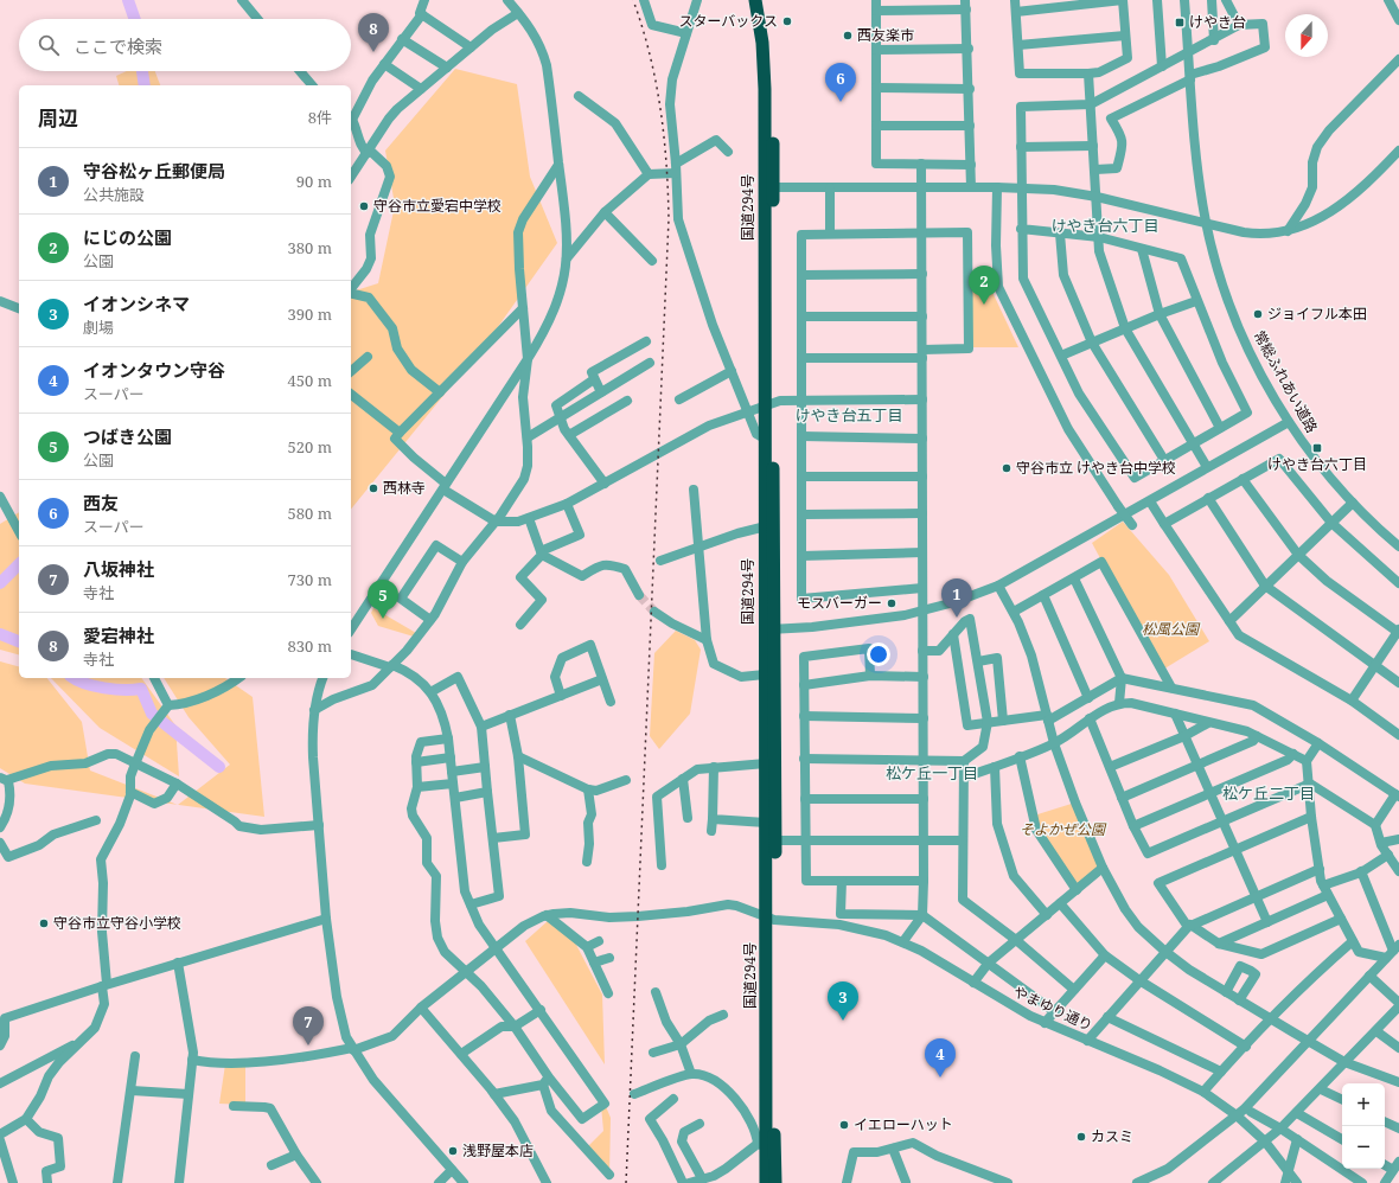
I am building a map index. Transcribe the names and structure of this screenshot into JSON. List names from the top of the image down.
{
  "streets": {
    "highway": ["国道294号"],
    "street": ["常総ふれあい道路", "やまゆり通り"]
  },
  "crossings": [
    ["国道294号", "やまゆり通り"]
  ],
  "districts": [
    "けやき台六丁目",
    "けやき台五丁目",
    "松ケ丘一丁目",
    "松ケ丘二丁目"
  ],
  "parks": ["松風公園", "そよかぜ公園"],
  "places": {
    "other": [
      "スターバックス",
      "西友楽市",
      "守谷市立愛宕中学校",
      "ジョイフル本田",
      "守谷市立 けやき台中学校",
      "西林寺",
      "モスバーガー",
      "守谷市立守谷小学校",
      "イエローハット",
      "カスミ",
      "浅野屋本店"
    ],
    "transit": ["けやき台", "けやき台六丁目"]
  },
  "north": "bottom",
  "page": {
    "pins": [
      "8",
      "6",
      "2",
      "1",
      "5",
      "3",
      "7",
      "4"
    ],
    "search": "ここで検索",
    "heading": ["周辺", "8件"],
    "list": [
      {
        "mark": "1",
        "name": "守谷松ヶ丘郵便局",
        "note": "公共施設",
        "value": "90 m"
      },
      {
        "mark": "2",
        "name": "にじの公園",
        "note": "公園",
        "value": "380 m"
      },
      {
        "mark": "3",
        "name": "イオンシネマ",
        "note": "劇場",
        "value": "390 m"
      },
      {
        "mark": "4",
        "name": "イオンタウン守谷",
        "note": "スーパー",
        "value": "450 m"
      },
      {
        "mark": "5",
        "name": "つばき公園",
        "note": "公園",
        "value": "520 m"
      },
      {
        "mark": "6",
        "name": "西友",
        "note": "スーパー",
        "value": "580 m"
      },
      {
        "mark": "7",
        "name": "八坂神社",
        "note": "寺社",
        "value": "730 m"
      },
      {
        "mark": "8",
        "name": "愛宕神社",
        "note": "寺社",
        "value": "830 m"
      }
    ],
    "map_buttons": ["+", "−"]
  }
}
